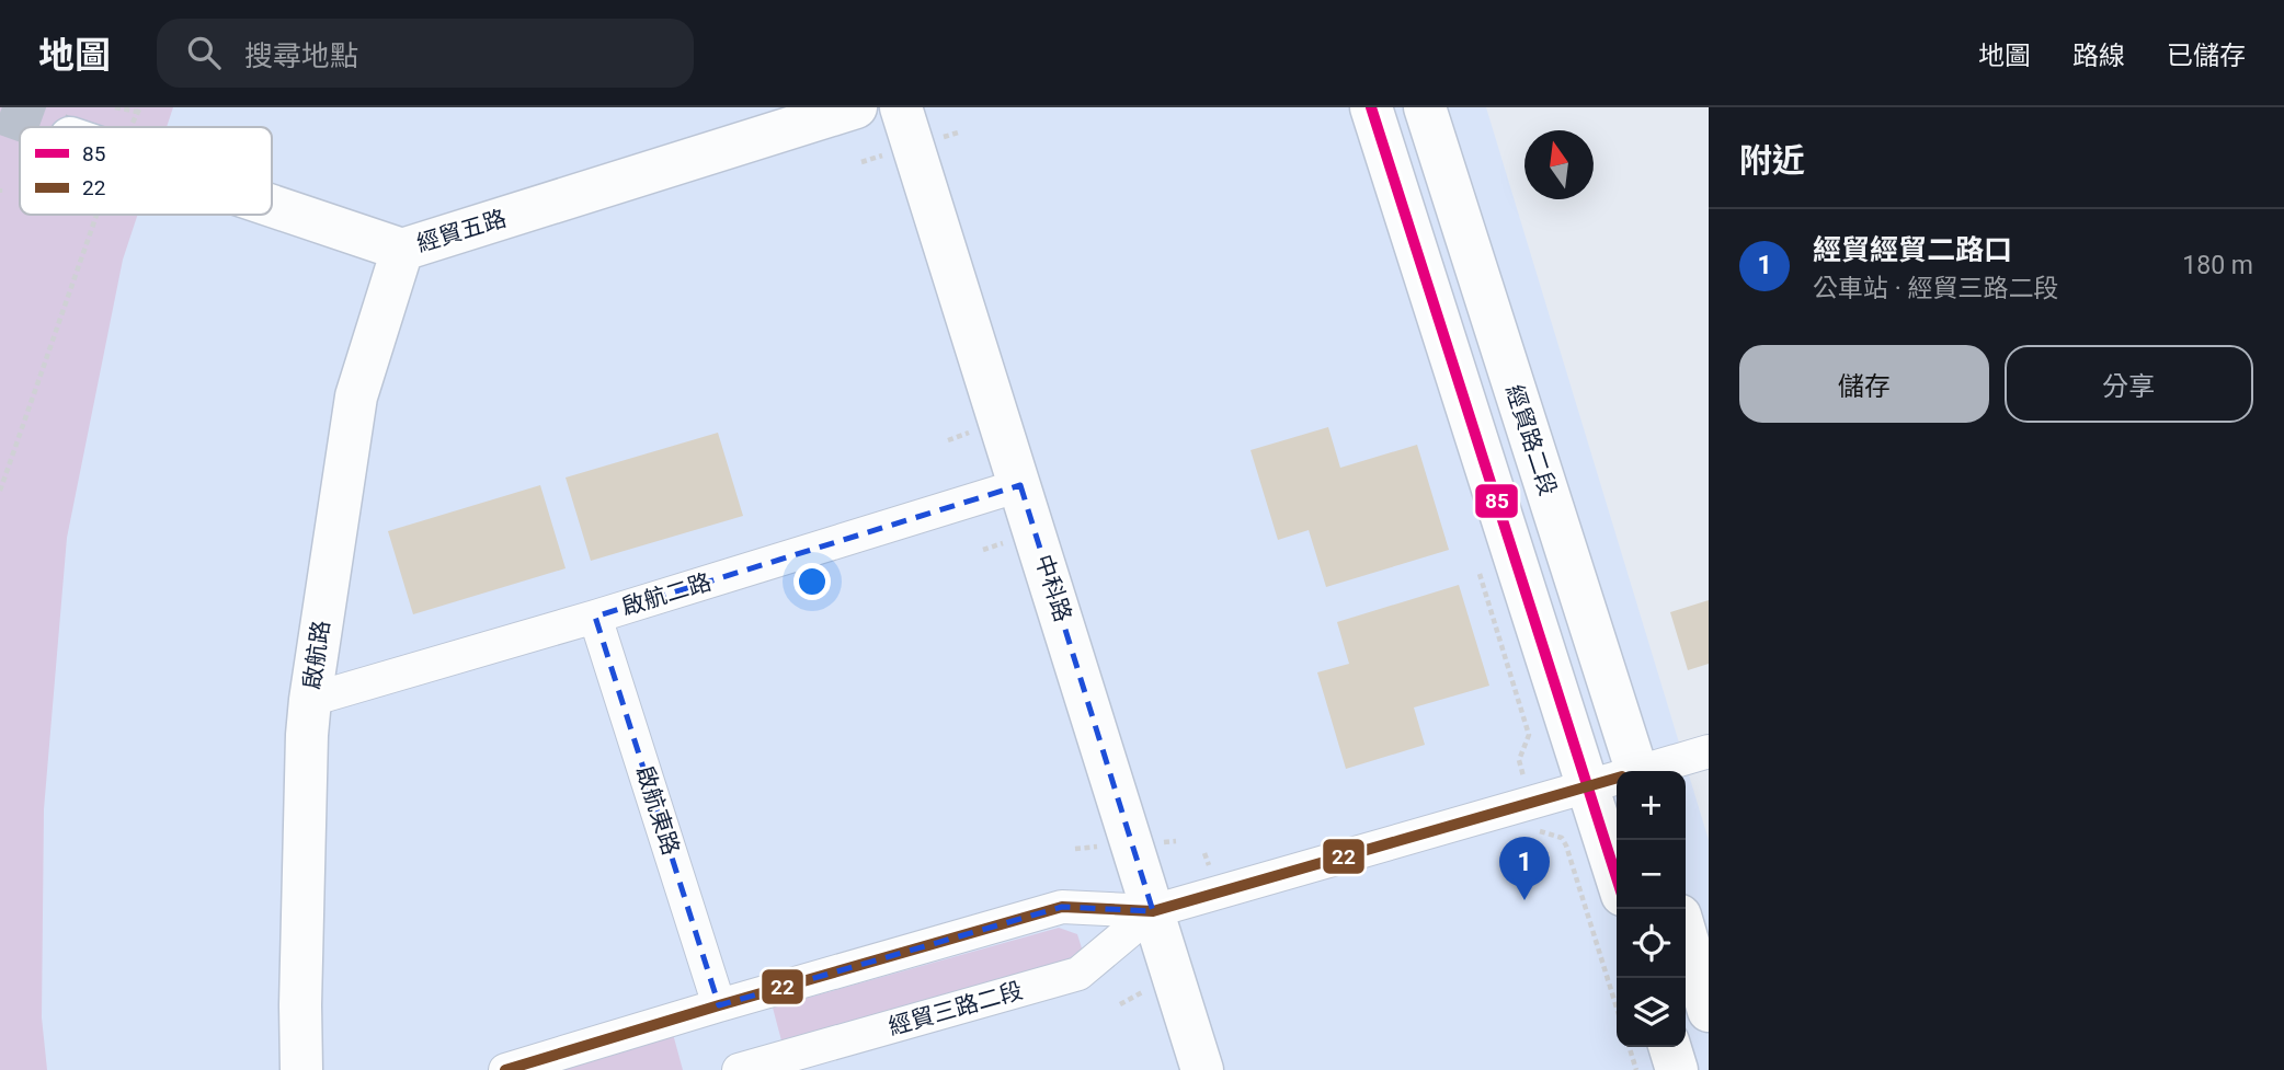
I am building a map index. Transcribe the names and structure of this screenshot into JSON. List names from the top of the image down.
{
  "streets": {
    "street": [
      "經貿五路",
      "經貿路二段",
      "中科路",
      "啟航二路",
      "啟航路",
      "啟航東路",
      "經貿三路二段"
    ]
  },
  "crossings": [
    ["經貿五路", "啟航路"],
    ["中科路", "啟航二路"],
    ["中科路", "經貿三路二段"],
    ["啟航二路", "啟航路"],
    ["啟航二路", "啟航東路"],
    ["啟航東路", "經貿三路二段"]
  ],
  "lines": ["transit line 85", "transit line 22"],
  "legend": ["85", "22"],
  "north": "top",
  "page": {
    "header": "地圖",
    "search": "搜尋地點",
    "nav": ["地圖", "路線", "已儲存"],
    "heading": "附近",
    "list": [
      {
        "mark": "1",
        "name": "經貿經貿二路口",
        "note": "公車站 · 經貿三路二段",
        "value": "180 m"
      }
    ],
    "buttons": ["儲存", "分享"],
    "map_buttons": ["+", "−"],
    "pins": "1"
  }
}
